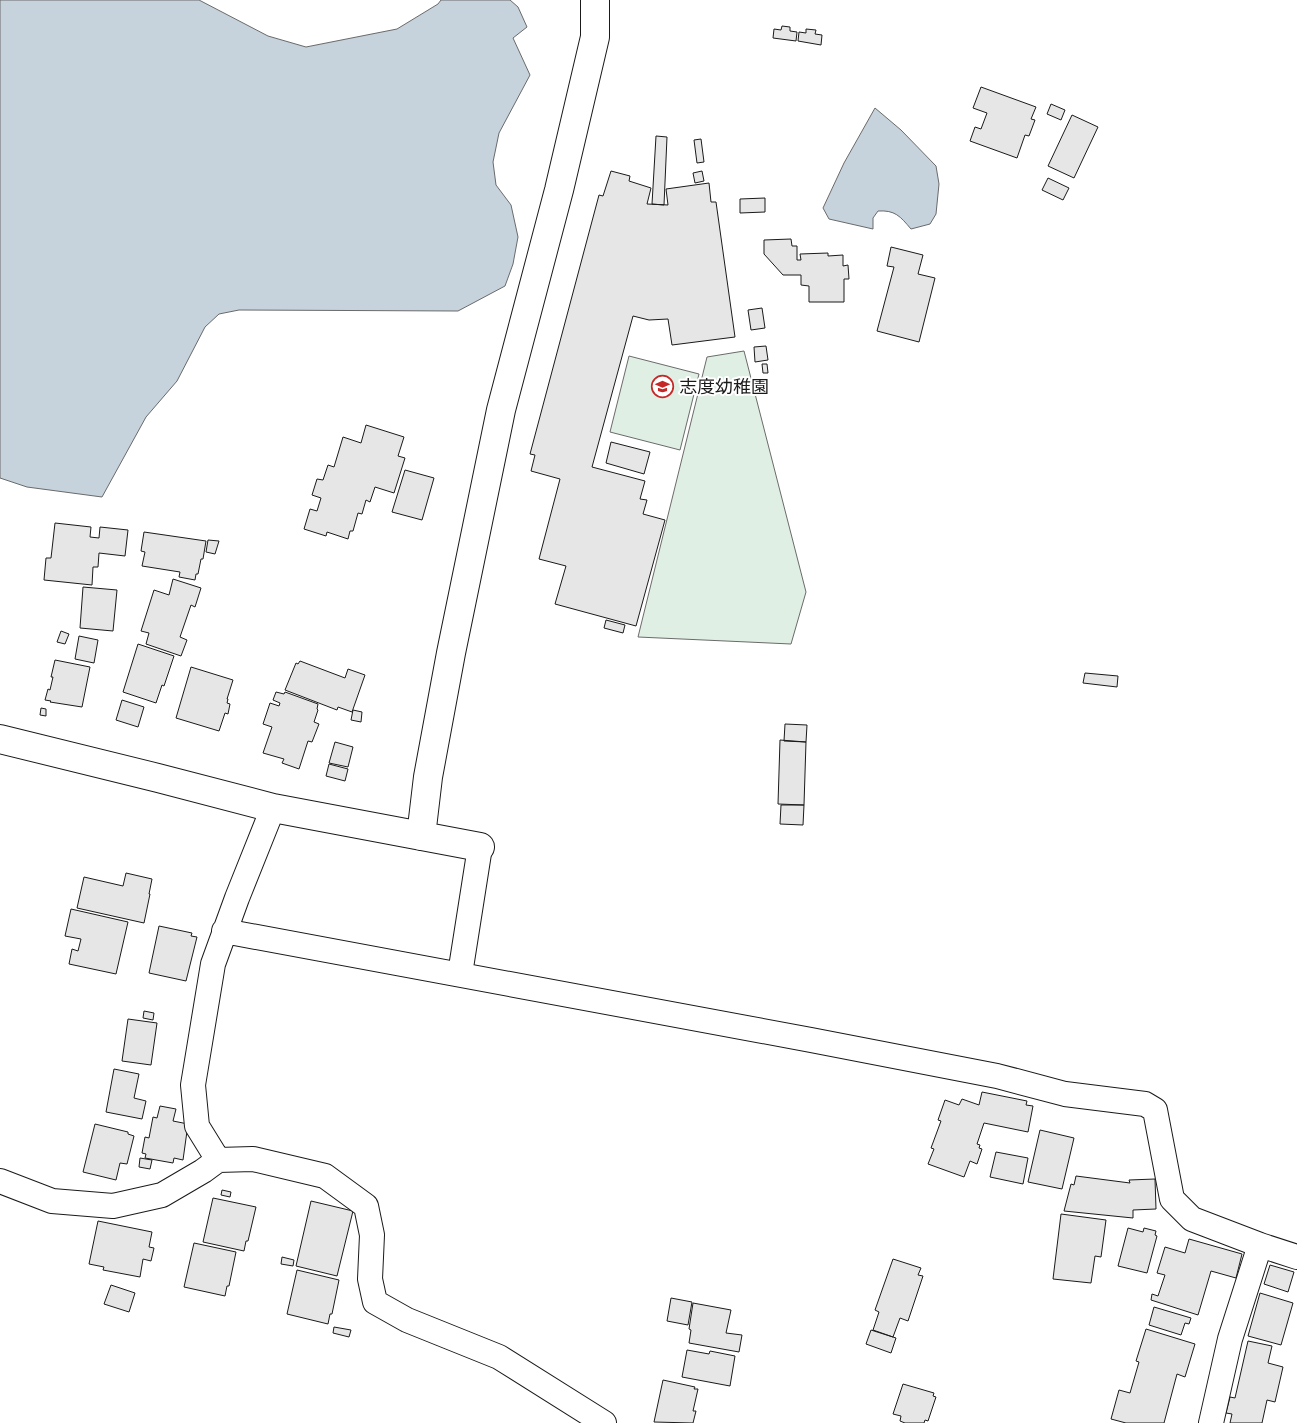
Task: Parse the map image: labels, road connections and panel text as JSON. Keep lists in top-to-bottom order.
{
  "places": {
    "school or university": ["志度幼稚園"]
  }
}
